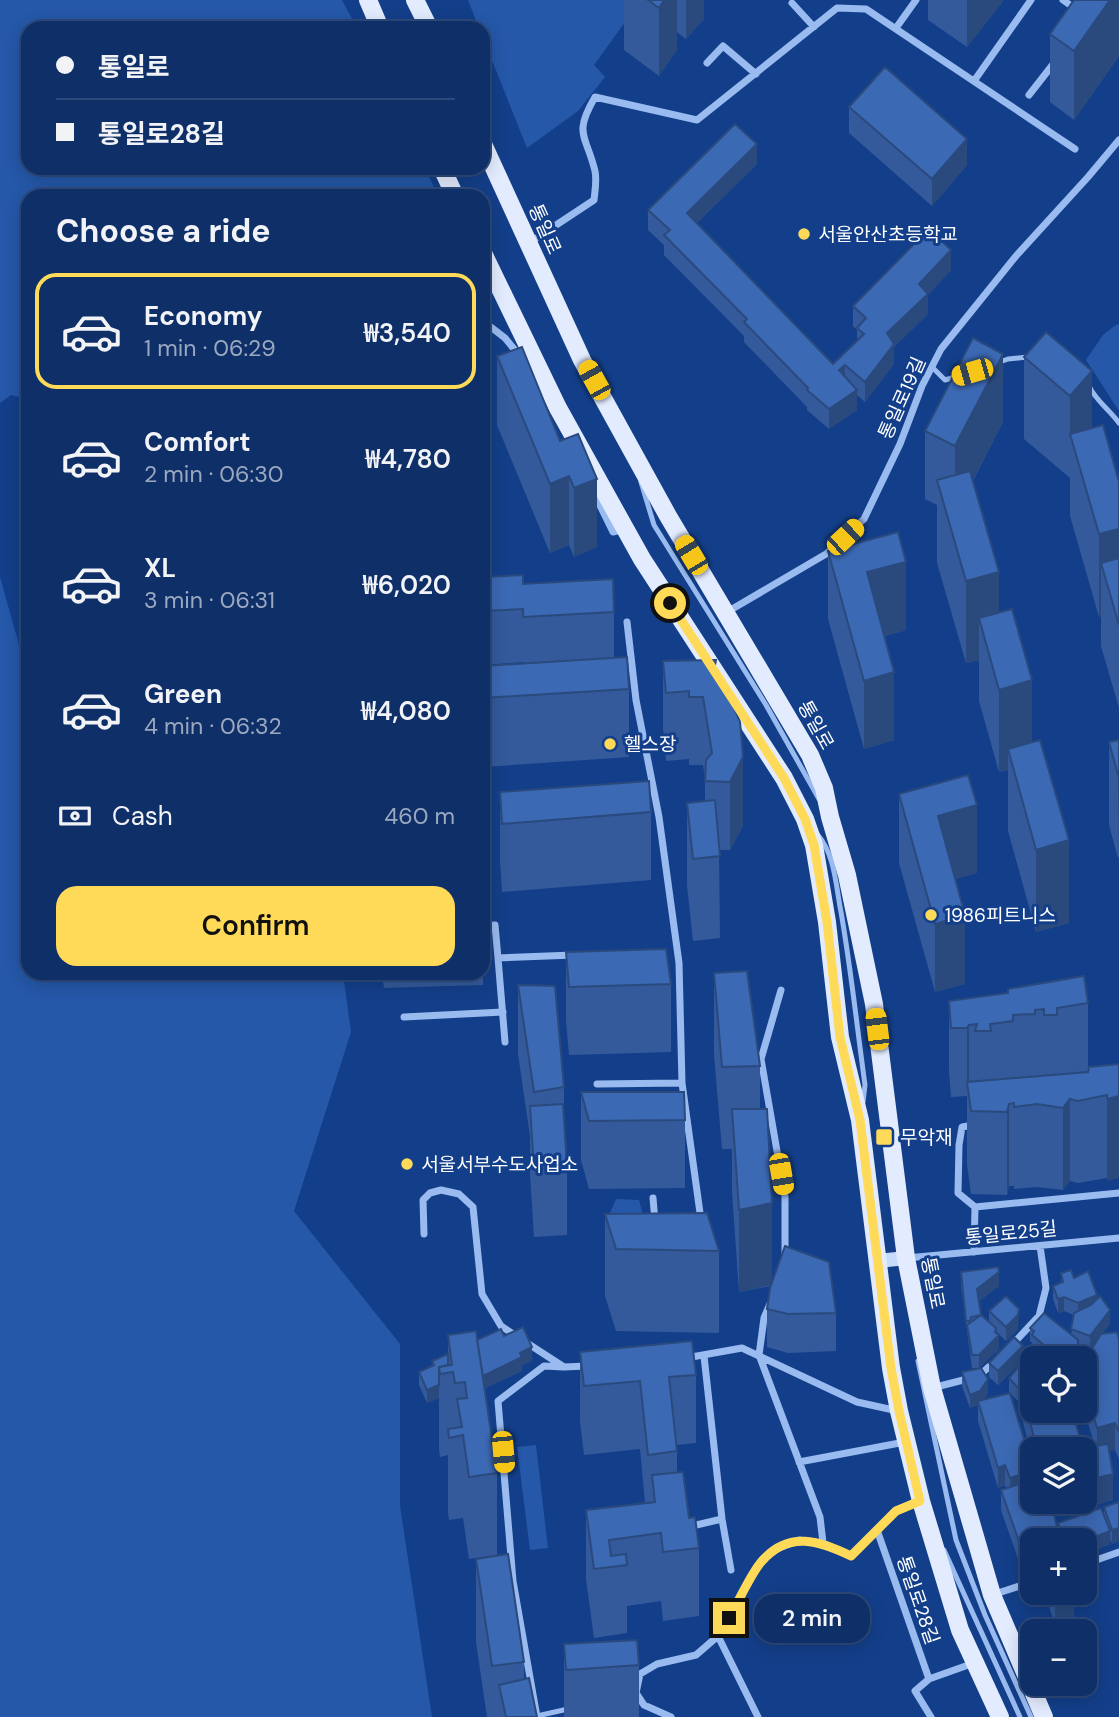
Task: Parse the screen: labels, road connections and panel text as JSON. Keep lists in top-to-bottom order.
{
  "streets": {
    "main road": ["통일로"],
    "street": ["통일로19길", "통일로25길", "통일로28길"]
  },
  "crossings": [
    ["통일로", "통일로19길"],
    ["통일로", "통일로25길"]
  ],
  "places": {
    "other": [
      "서울안산초등학교",
      "헬스장",
      "1986피트니스",
      "서울서부수도사업소"
    ],
    "transit": ["무악재"]
  },
  "page": {
    "banner": ["통일로", "통일로28길"],
    "heading": "Choose a ride",
    "list": [
      {
        "name": "Economy",
        "note": "1 min · 06:29",
        "value": "₩3,540"
      },
      {
        "name": "Comfort",
        "note": "2 min · 06:30",
        "value": "₩4,780"
      },
      {
        "name": "XL",
        "note": "3 min · 06:31",
        "value": "₩6,020"
      },
      {
        "name": "Green",
        "note": "4 min · 06:32",
        "value": "₩4,080"
      }
    ],
    "pay": ["Cash", "460 m"],
    "buttons": "Confirm",
    "map_buttons": ["+", "−"],
    "bubble": "2 min"
  }
}
